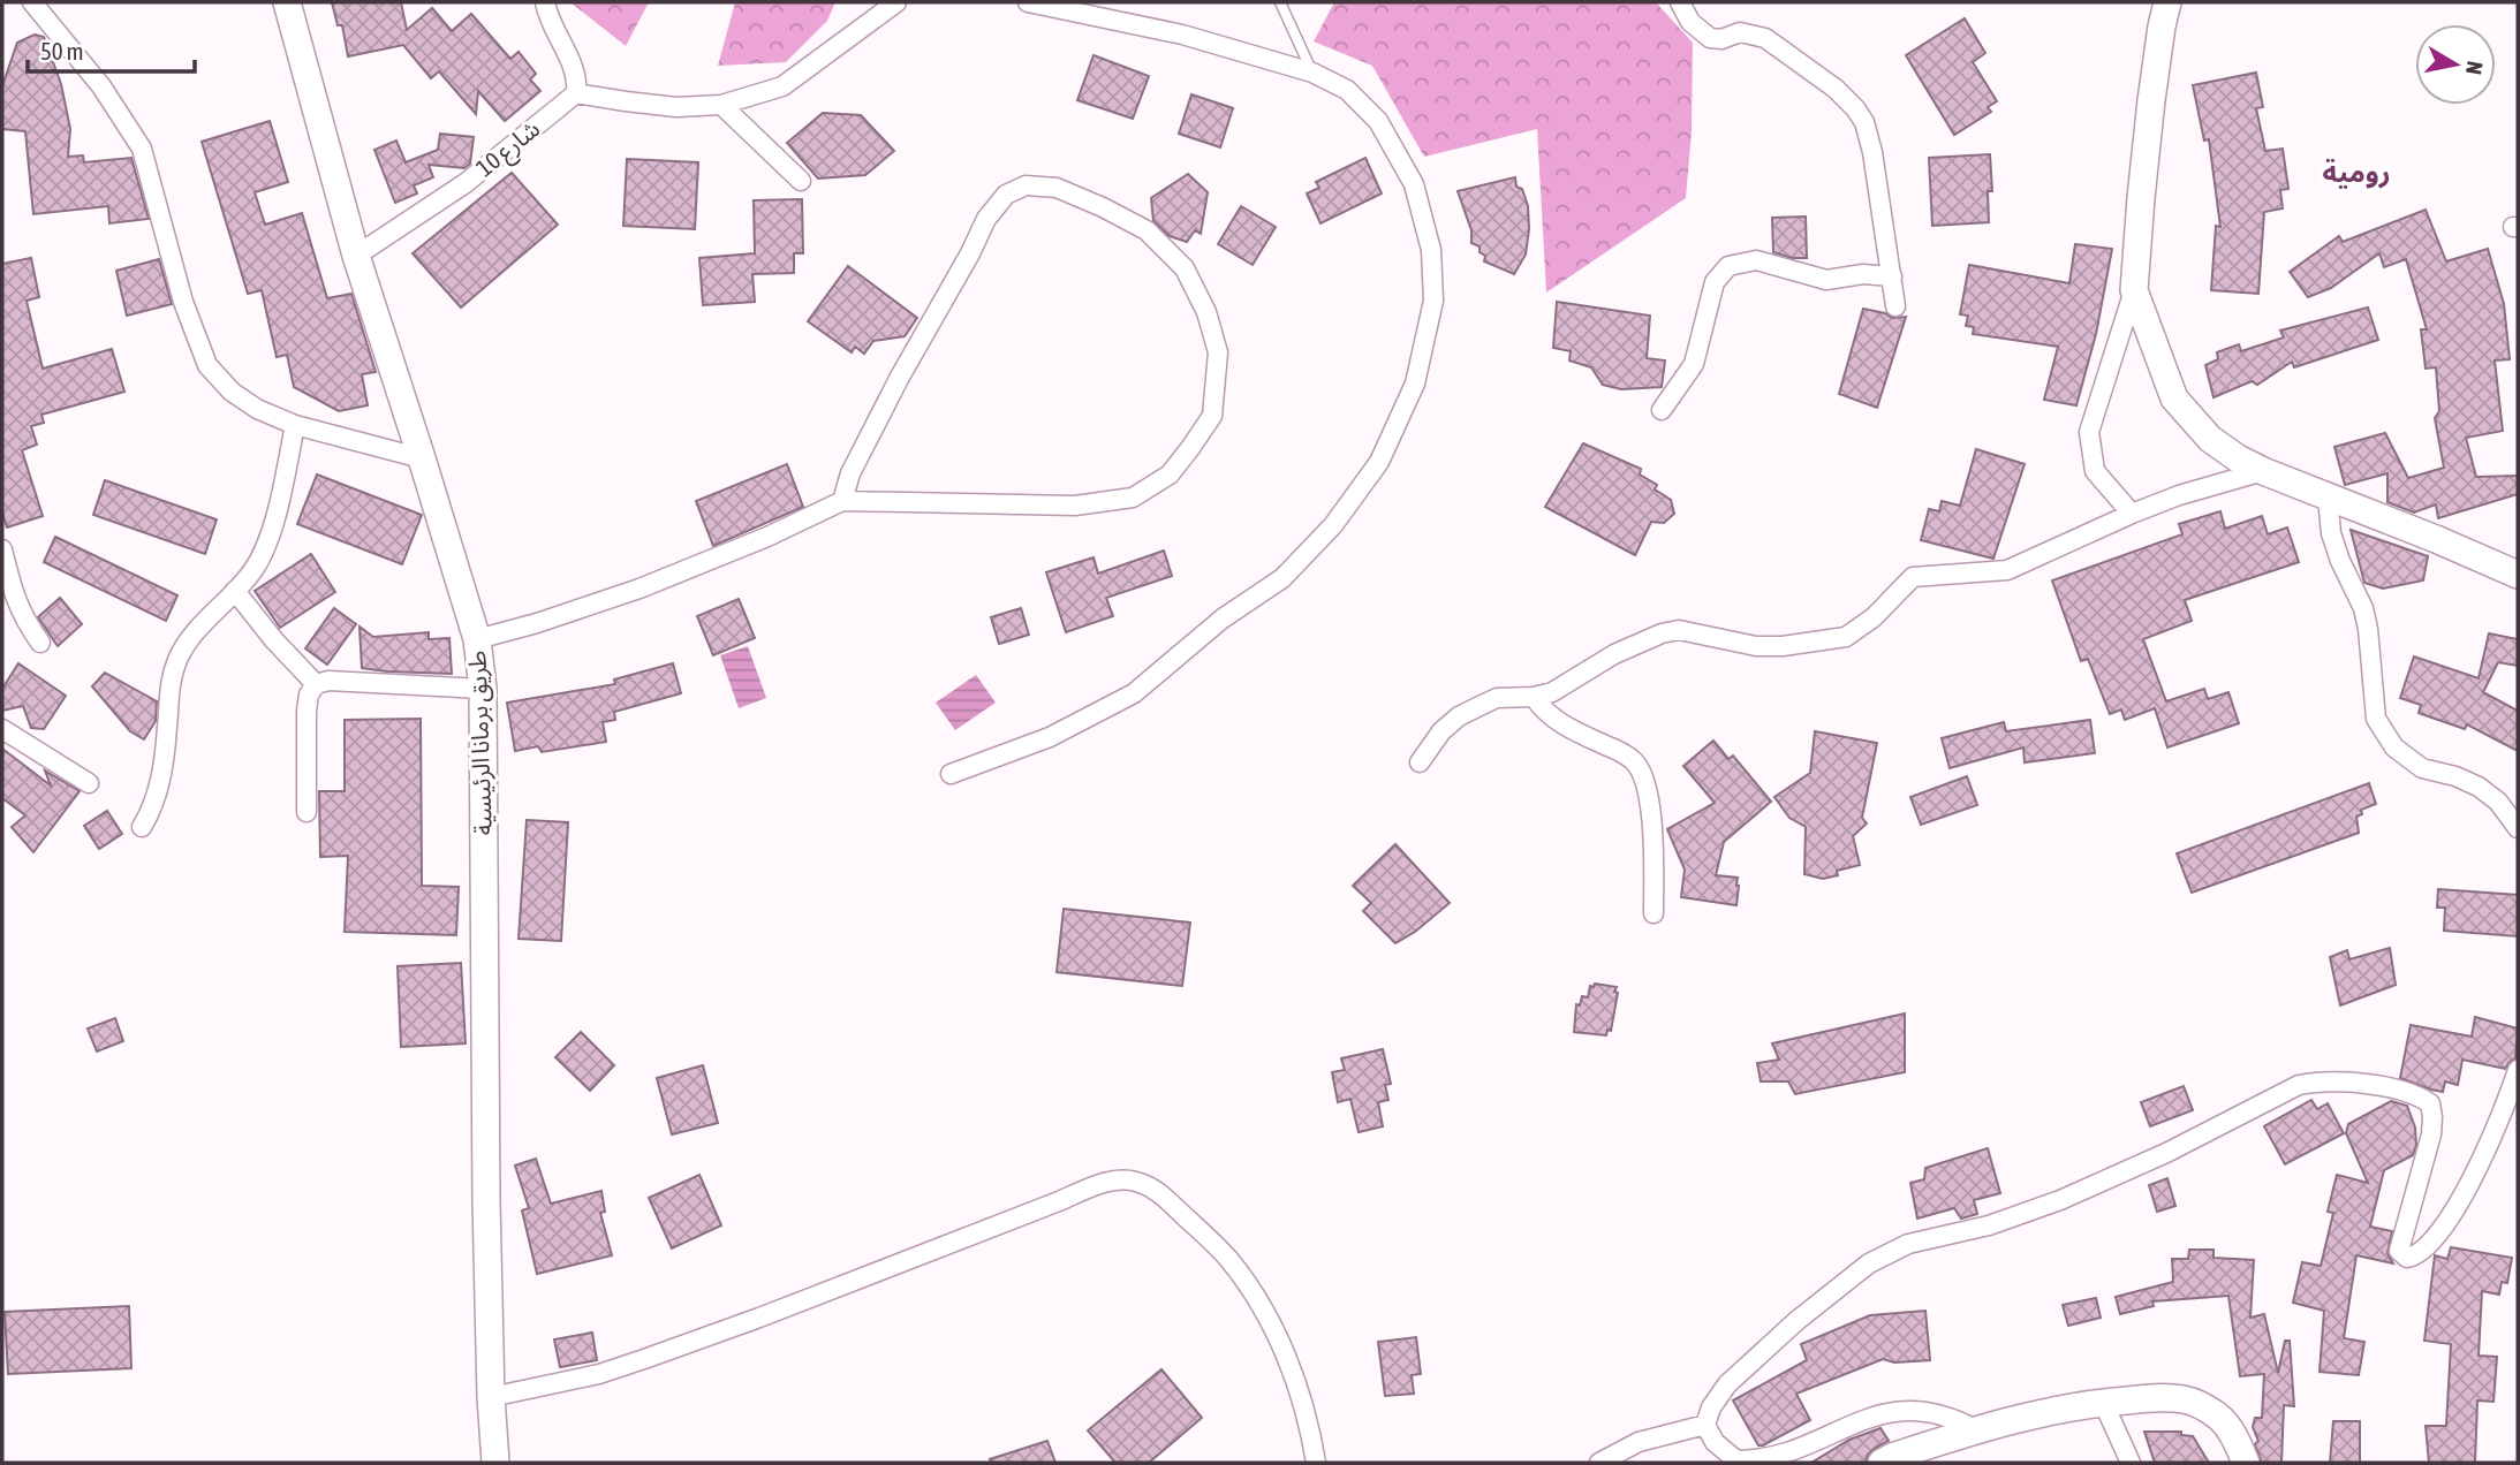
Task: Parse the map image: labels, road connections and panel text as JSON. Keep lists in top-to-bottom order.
{
  "streets": {
    "street": ["شارع 10", "طريق برمانا الرئيسية"]
  },
  "crossings": [
    ["شارع 10", "طريق برمانا الرئيسية"]
  ],
  "districts": ["رومية"],
  "scale_bar": "50 m",
  "north": "right"
}
